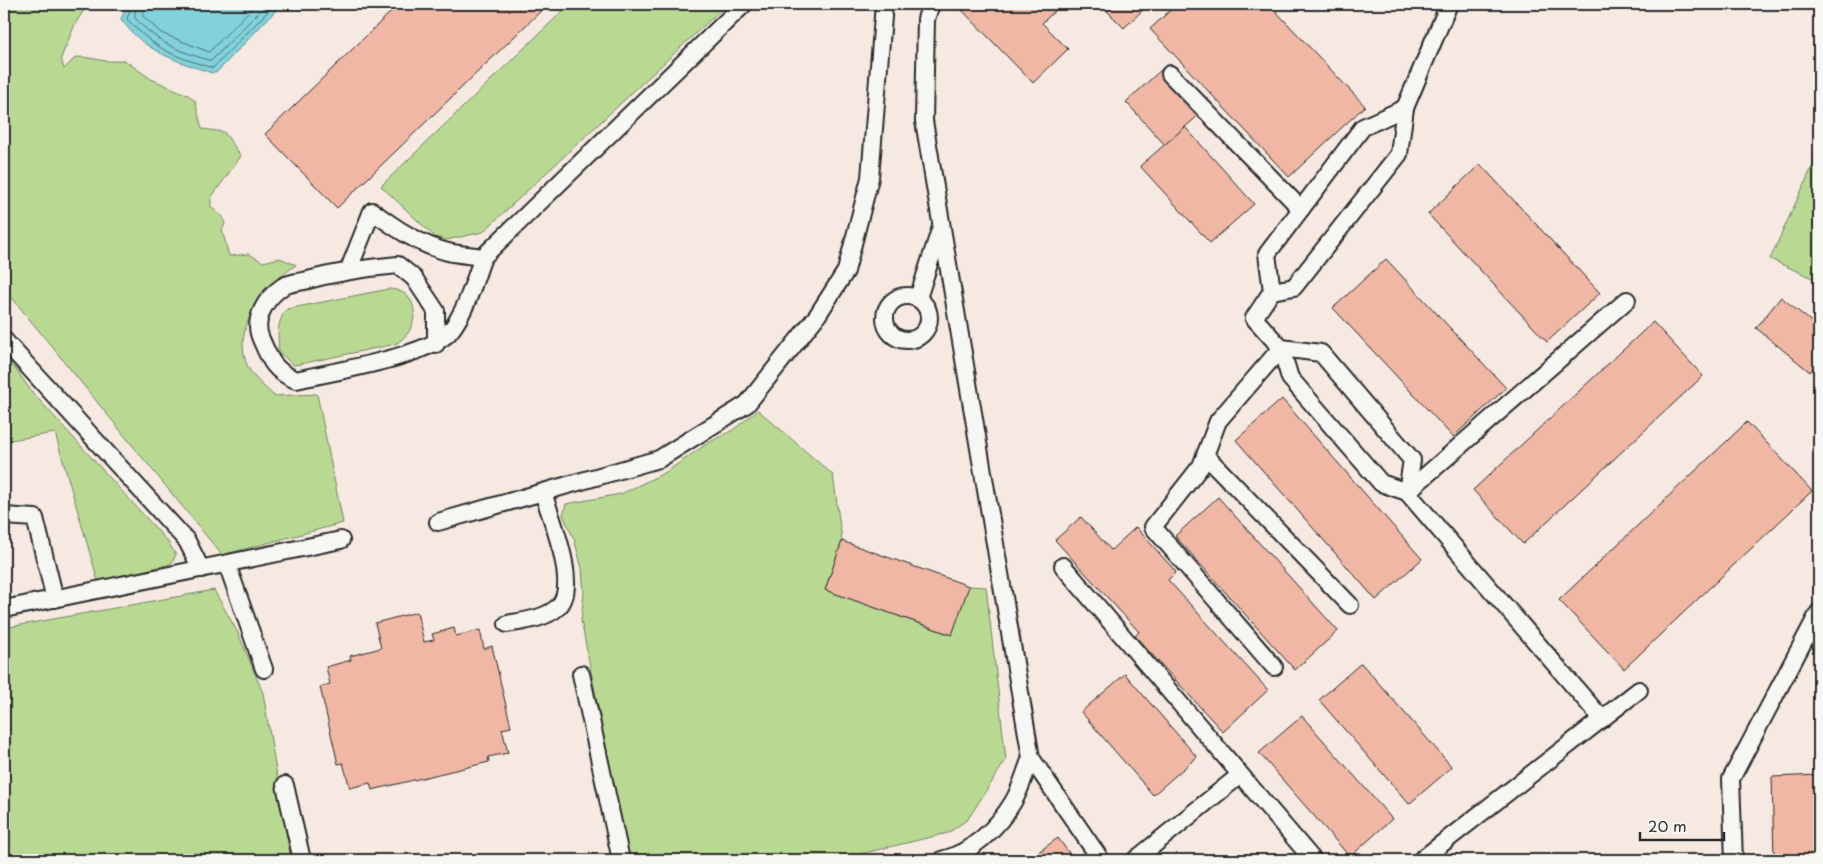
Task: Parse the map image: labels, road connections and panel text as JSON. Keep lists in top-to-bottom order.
{
  "scale_bar": "20 m"
}
